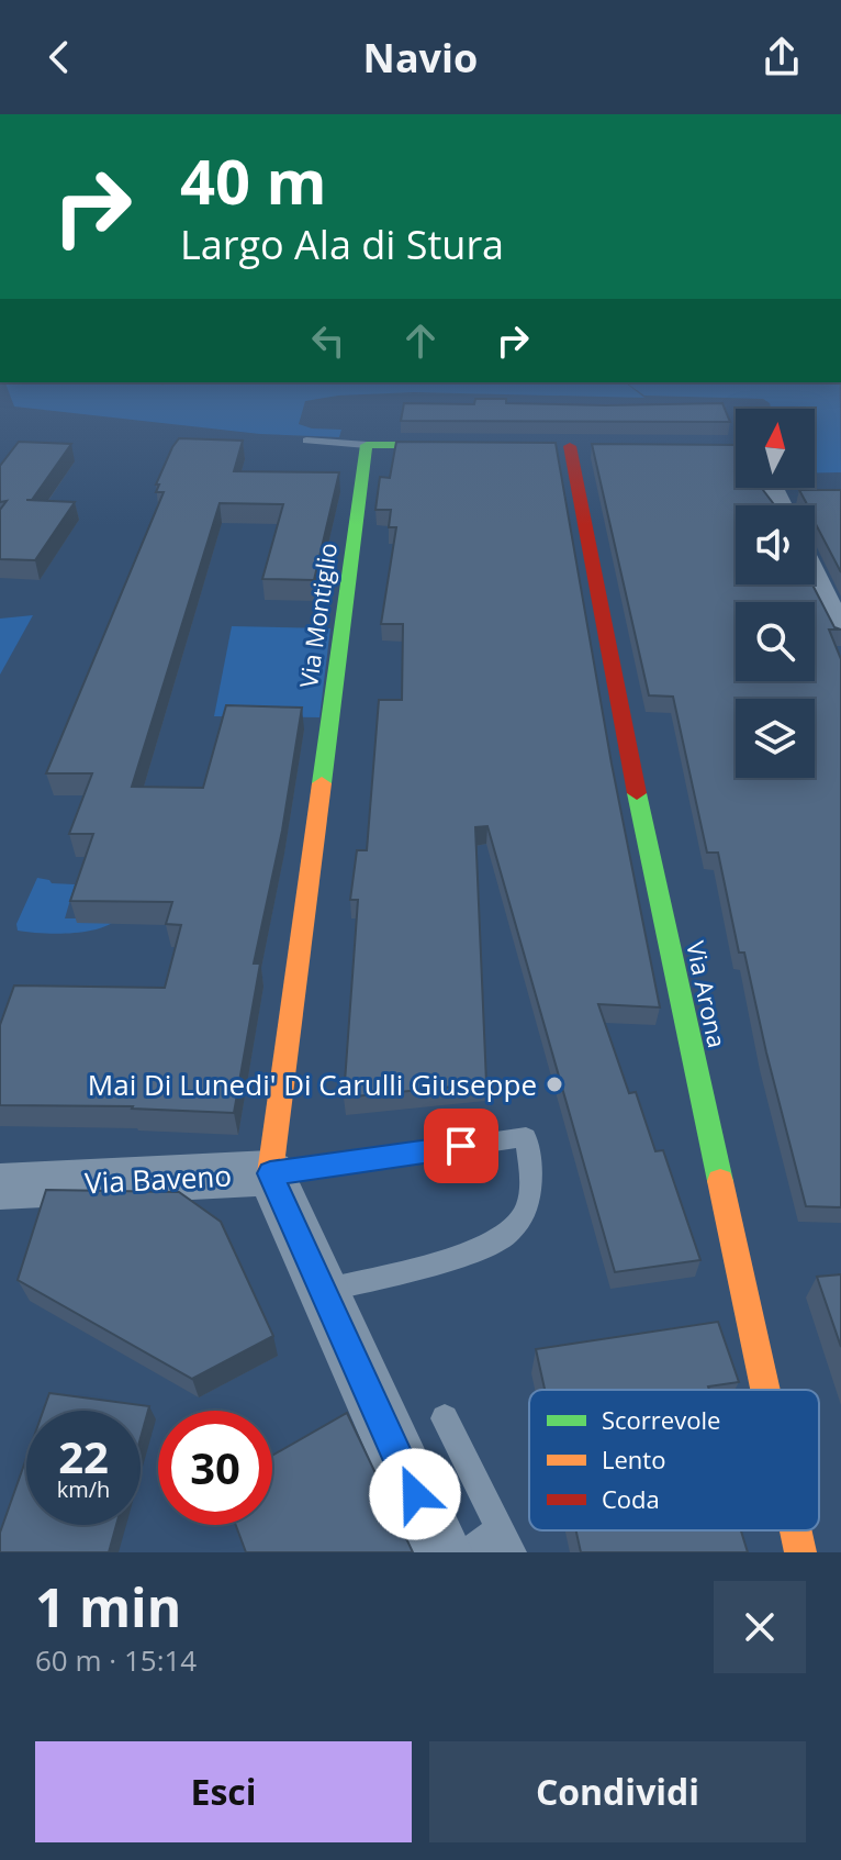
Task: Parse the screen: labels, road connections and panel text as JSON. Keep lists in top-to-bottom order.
{
  "streets": {
    "street": ["Via Montiglio", "Via Arona", "Via Baveno"]
  },
  "crossings": [
    ["Via Montiglio", "Via Baveno"]
  ],
  "places": ["Mai Di Lunedi' Di Carulli Giuseppe"],
  "legend": ["Scorrevole", "Lento", "Coda"],
  "north": "top",
  "page": {
    "header": "Navio",
    "turn": ["40 m", "Largo Ala di Stura"],
    "speed": "22 km/h",
    "limit": "30",
    "heading": ["1 min", "60 m · 15:14"],
    "buttons": ["Esci", "Condividi"]
  }
}
